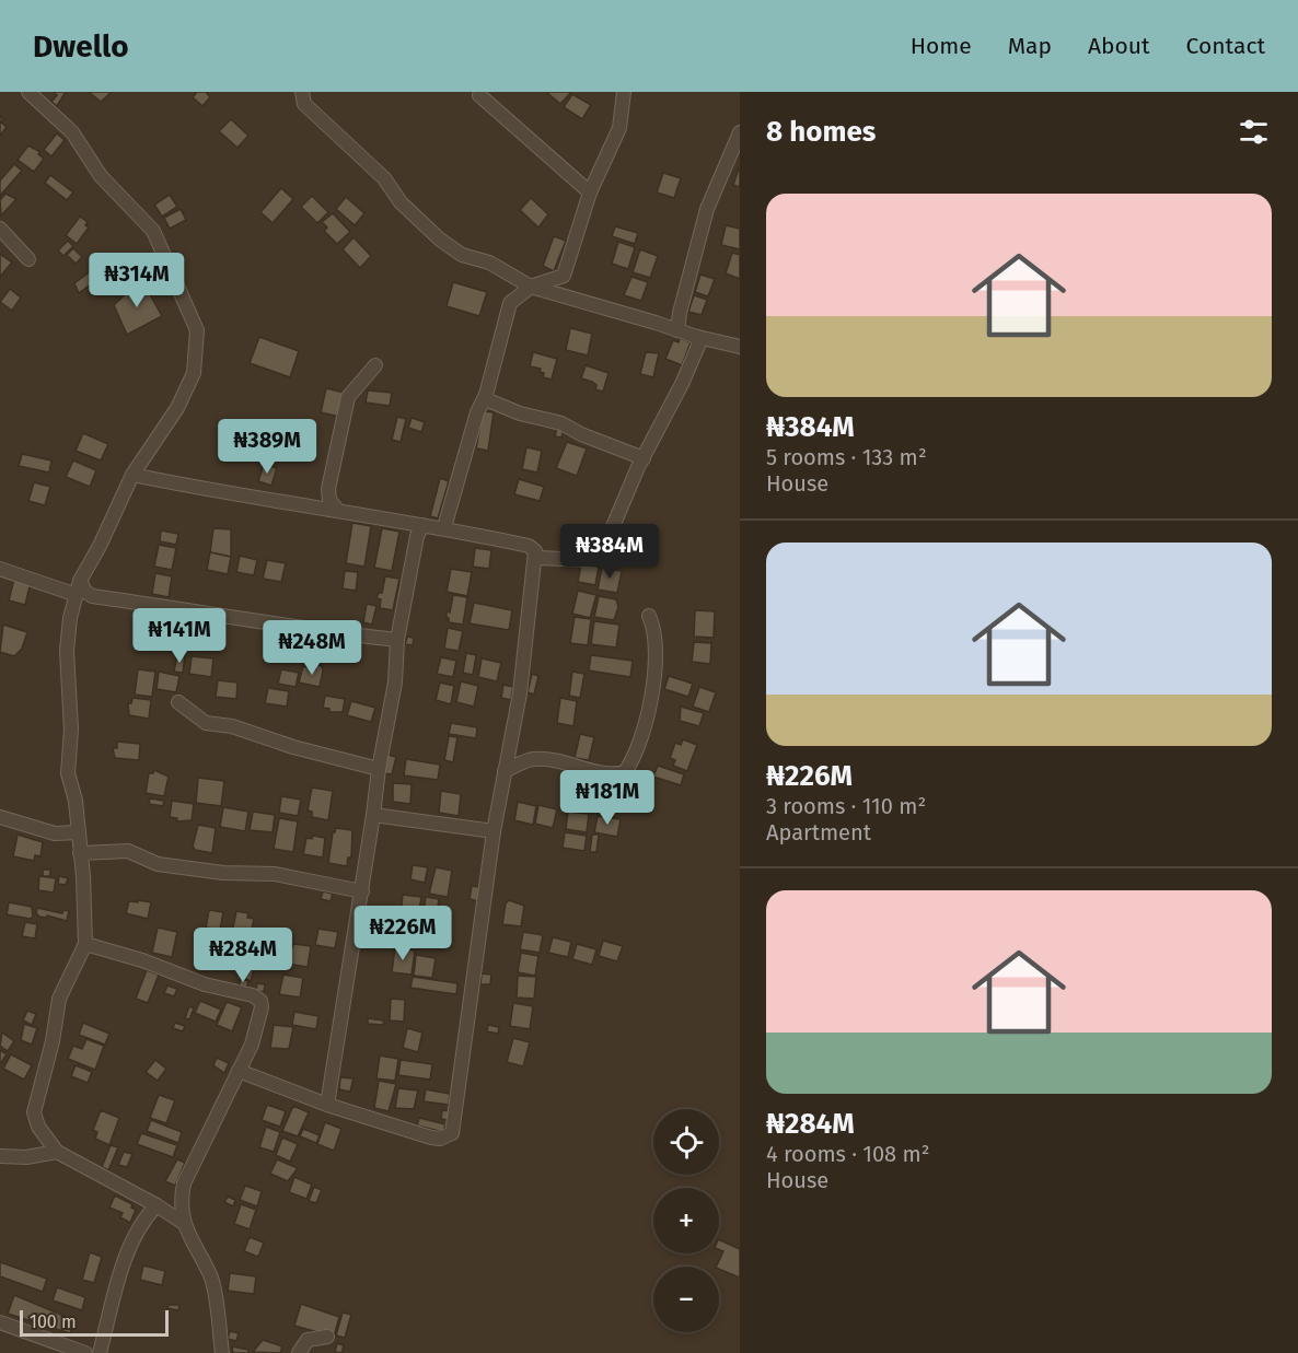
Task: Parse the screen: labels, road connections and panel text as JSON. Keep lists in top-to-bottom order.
{
  "scale_bar": "100 m",
  "page": {
    "header": "Dwello",
    "nav": [
      "Home",
      "Map",
      "About",
      "Contact"
    ],
    "heading": "8 homes",
    "list": [
      {
        "name": "₦384M",
        "note": "5 rooms · 133 m² · House"
      },
      {
        "name": "₦226M",
        "note": "3 rooms · 110 m² · Apartment"
      },
      {
        "name": "₦284M",
        "note": "4 rooms · 108 m² · House"
      }
    ],
    "price": [
      "₦314M",
      "₦389M",
      "₦384M",
      "₦141M",
      "₦248M",
      "₦181M",
      "₦226M",
      "₦284M"
    ],
    "map_buttons": ["+", "−"],
    "scale": "100 m"
  }
}
